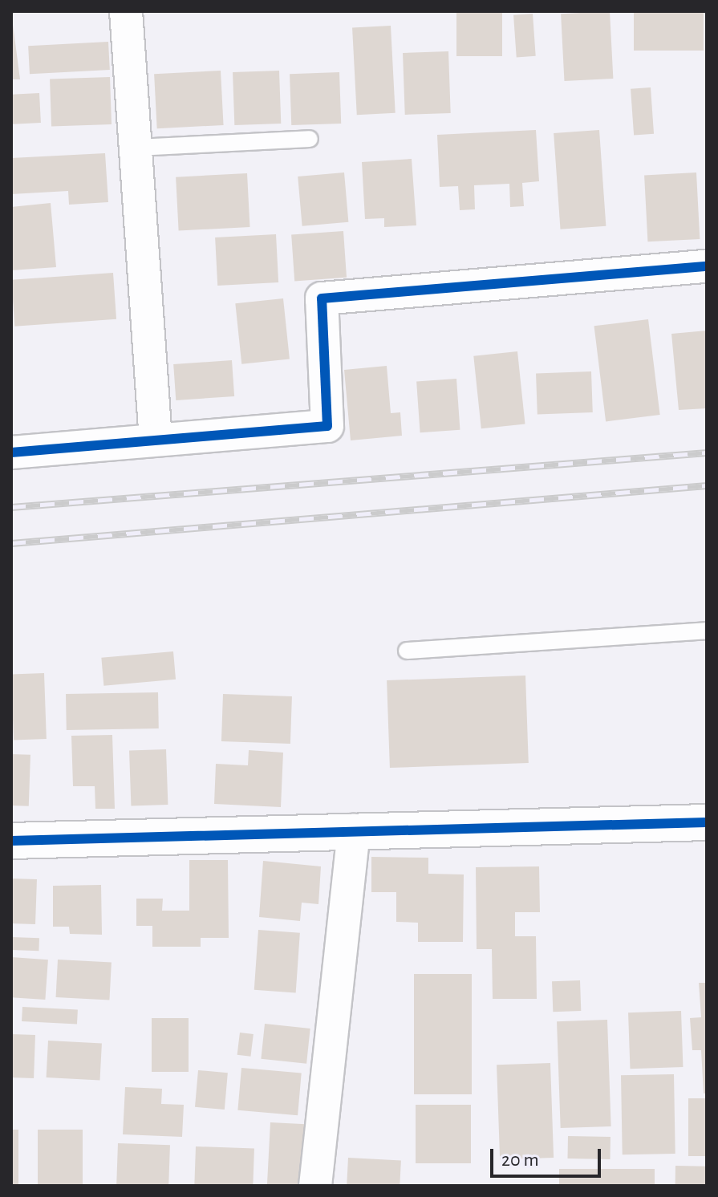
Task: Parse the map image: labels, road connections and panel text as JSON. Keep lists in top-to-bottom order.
{
  "scale_bar": "20 m"
}
